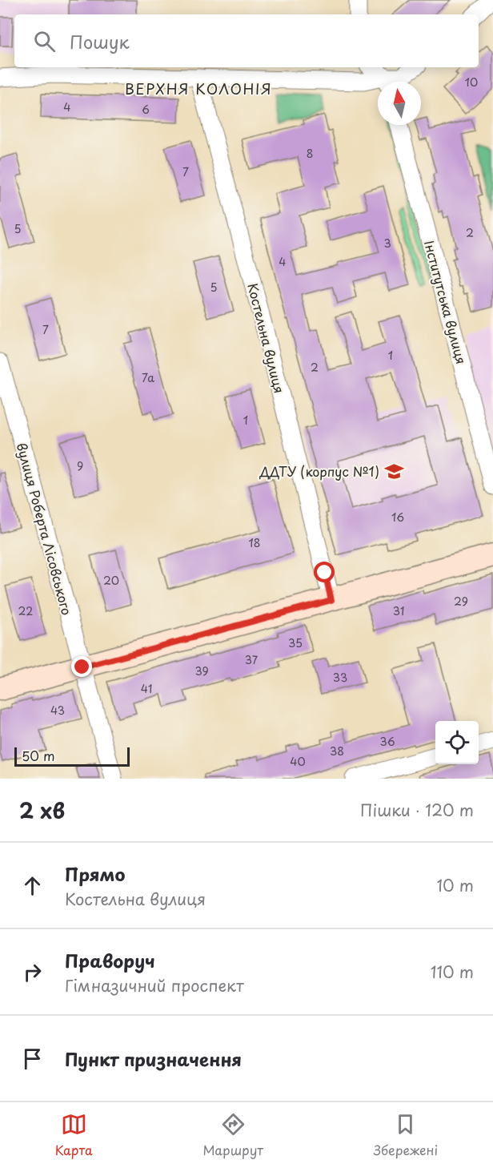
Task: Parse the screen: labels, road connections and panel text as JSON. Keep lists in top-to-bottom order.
{
  "streets": {
    "street": ["Інститутська вулиця", "Костельна вулиця", "вулиця Роберта Лісовського"]
  },
  "districts": ["ВЕРХНЯ КОЛОНІЯ"],
  "places": {
    "school or university": ["ДДТУ (корпус №1)"]
  },
  "house_numbers": [
    "10",
    "4",
    "6",
    "8",
    "7",
    "5",
    "2",
    "3",
    "4",
    "5",
    "7",
    "1",
    "2",
    "7а",
    "1",
    "9",
    "16",
    "18",
    "20",
    "29",
    "22",
    "31",
    "35",
    "37",
    "39",
    "33",
    "41",
    "43",
    "36",
    "38",
    "40"
  ],
  "scale_bar": "50 m",
  "north": "top",
  "page": {
    "search": "Пошук",
    "scale": "50 m",
    "heading": ["2 хв", "Пішки · 120 m"],
    "list": [
      ["Прямо", "Костельна вулиця", "10 m"],
      ["Праворуч", "Гімназичний проспект", "110 m"],
      "Пункт призначення"
    ],
    "nav": ["Карта", "Маршрут", "Збережені"]
  }
}
